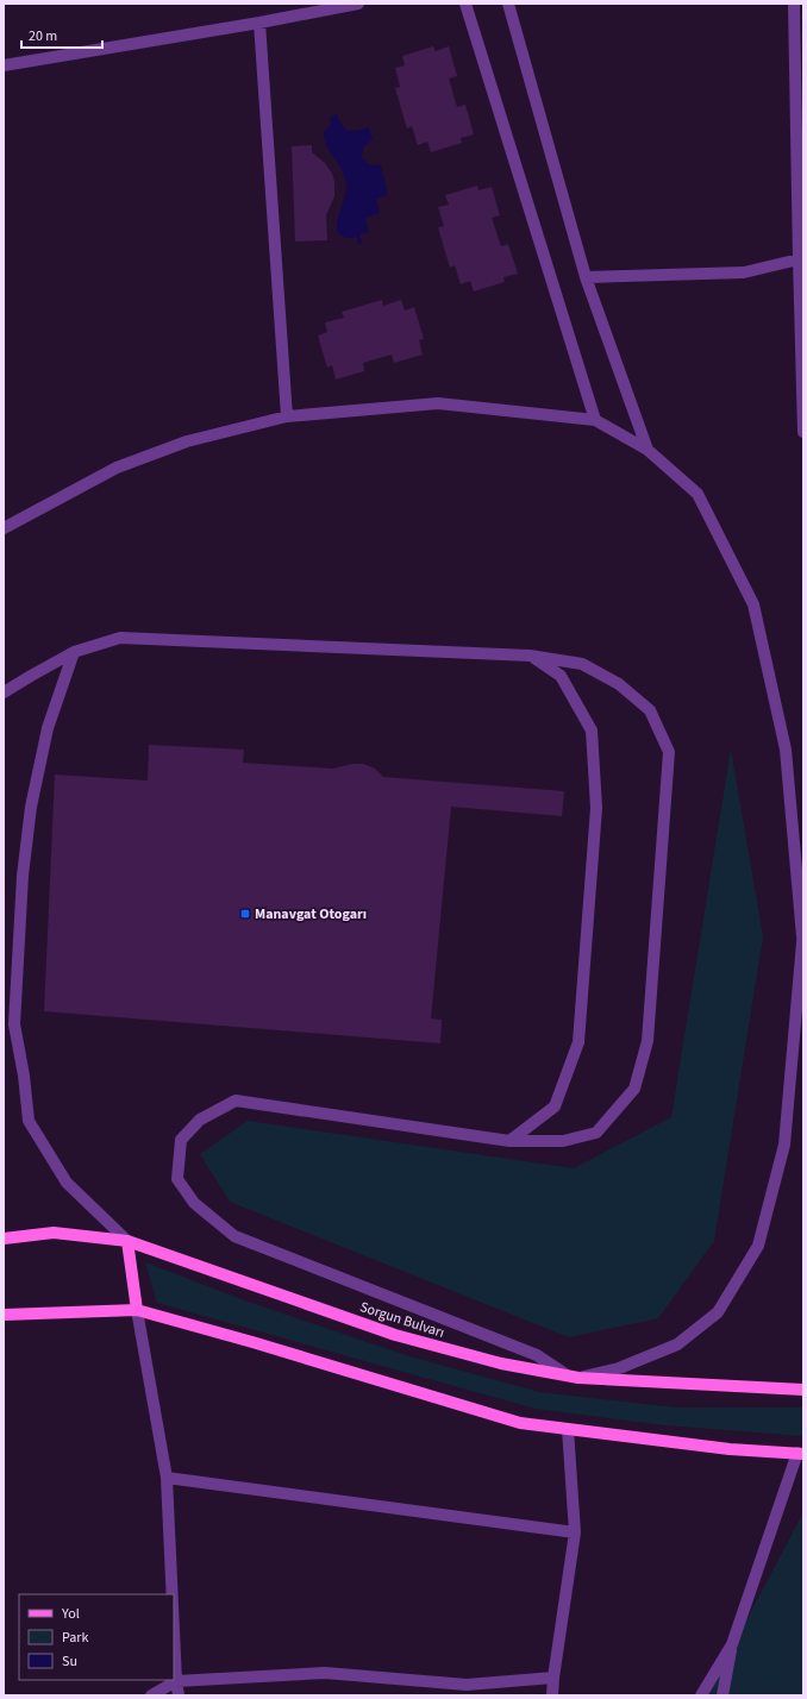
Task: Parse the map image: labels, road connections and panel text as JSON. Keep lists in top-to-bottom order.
{
  "streets": {
    "main road": ["Sorgun Bulvarı"]
  },
  "places": {
    "transit": ["Manavgat Otogarı"]
  },
  "legend": ["Yol", "Park", "Su"],
  "scale_bar": "20 m"
}
